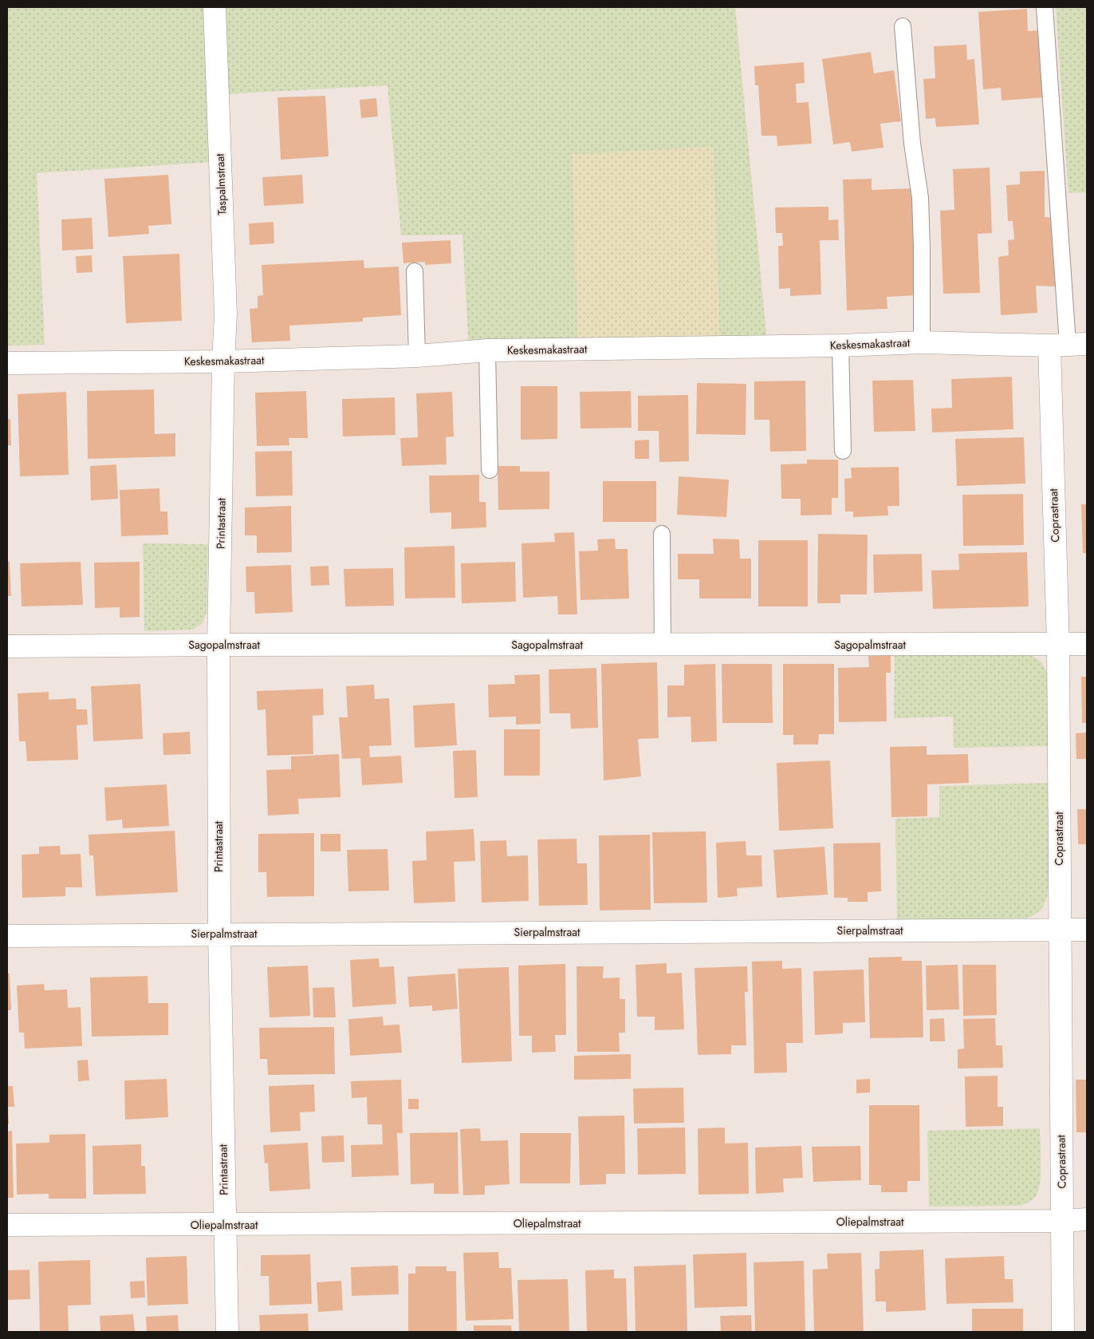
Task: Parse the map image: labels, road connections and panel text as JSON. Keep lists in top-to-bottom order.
{
  "streets": {
    "street": [
      "Taspalmstraat",
      "Keskesmakastraat",
      "Coprastraat",
      "Printastraat",
      "Sagopalmstraat",
      "Sierpalmstraat",
      "Oliepalmstraat"
    ]
  },
  "crossings": [
    ["Taspalmstraat", "Keskesmakastraat"],
    ["Taspalmstraat", "Printastraat"],
    ["Keskesmakastraat", "Coprastraat"],
    ["Keskesmakastraat", "Printastraat"],
    ["Coprastraat", "Sagopalmstraat"],
    ["Coprastraat", "Sierpalmstraat"],
    ["Coprastraat", "Oliepalmstraat"],
    ["Printastraat", "Sagopalmstraat"],
    ["Printastraat", "Sierpalmstraat"],
    ["Printastraat", "Oliepalmstraat"]
  ]
}
